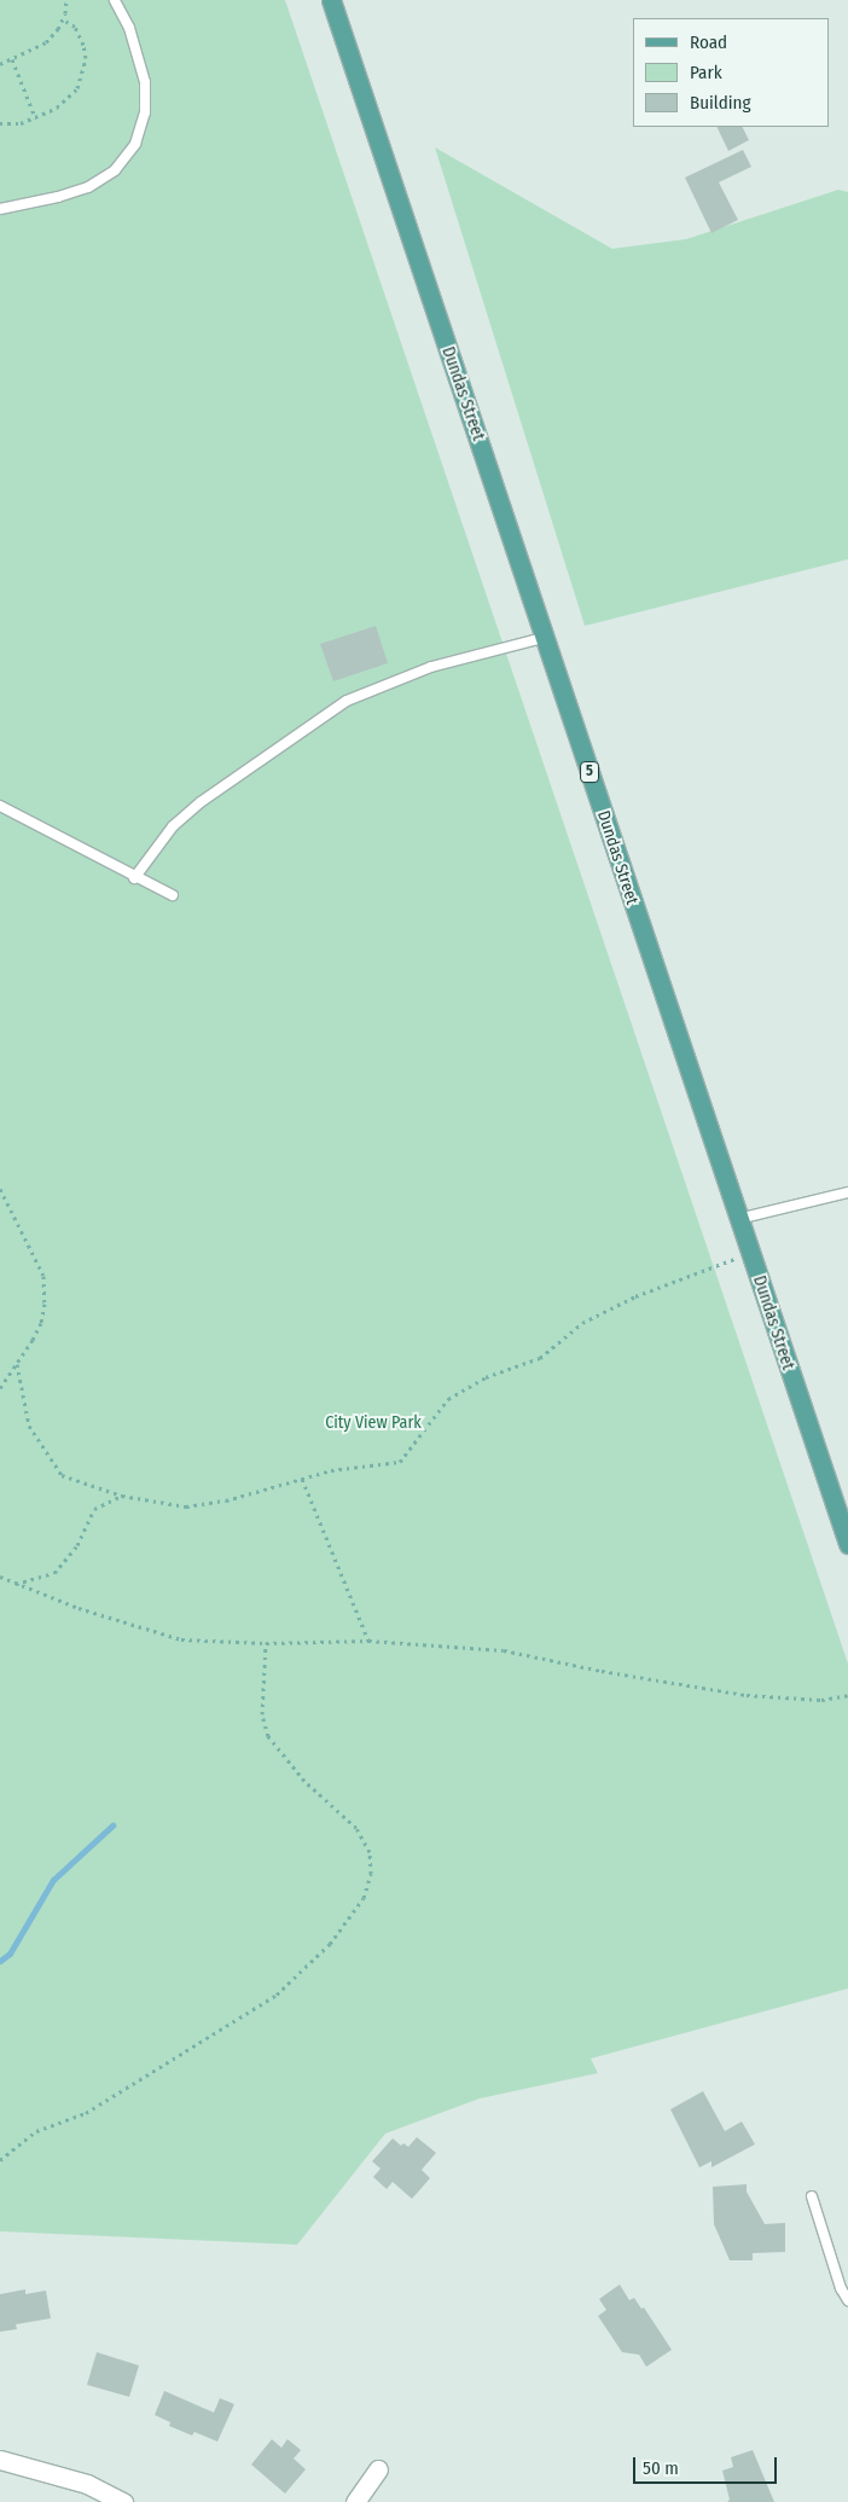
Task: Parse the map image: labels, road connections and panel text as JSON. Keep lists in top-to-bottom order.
{
  "streets": {
    "main road": ["Dundas Street", "5"]
  },
  "parks": ["City View Park"],
  "legend": ["Road", "Park", "Building"],
  "scale_bar": "50 m"
}
